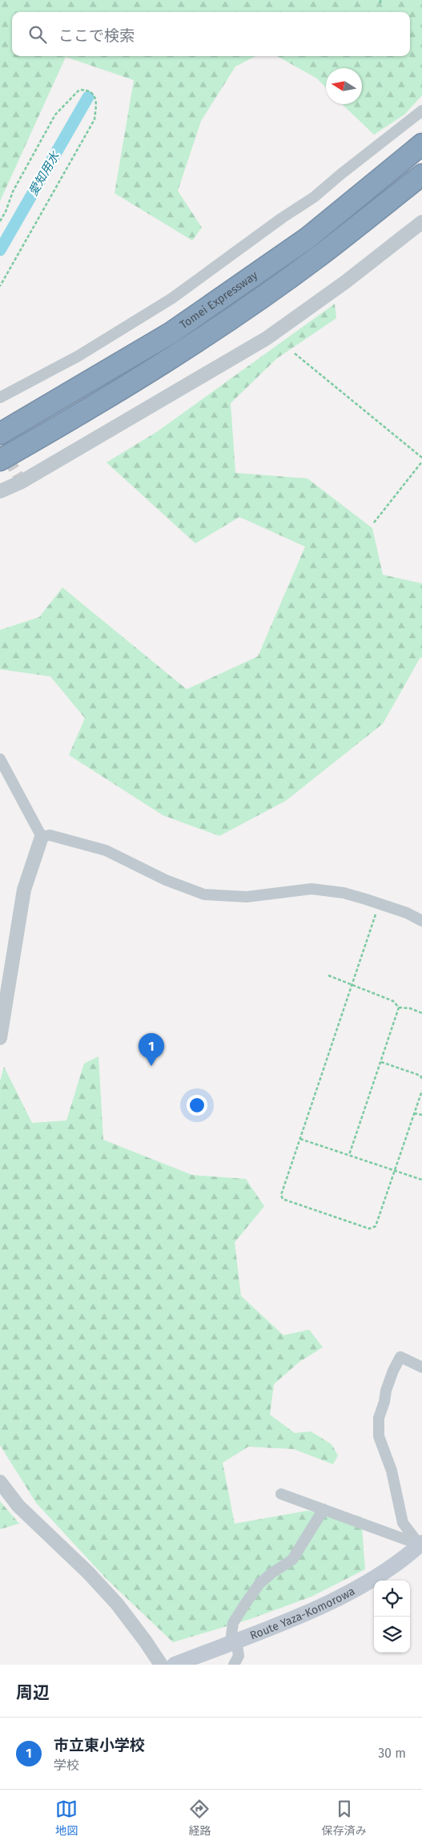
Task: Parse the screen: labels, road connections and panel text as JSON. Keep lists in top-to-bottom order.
{
  "streets": {
    "highway": ["Tomei Expressway"],
    "main road": ["Route Yaza-Komorowa"]
  },
  "water": ["愛知用水"],
  "north": "left",
  "page": {
    "search": "ここで検索",
    "pins": "1",
    "heading": "周辺",
    "list": [
      {
        "mark": "1",
        "name": "市立東小学校",
        "note": "学校",
        "value": "30 m"
      }
    ],
    "nav": ["地図", "経路", "保存済み"]
  }
}
